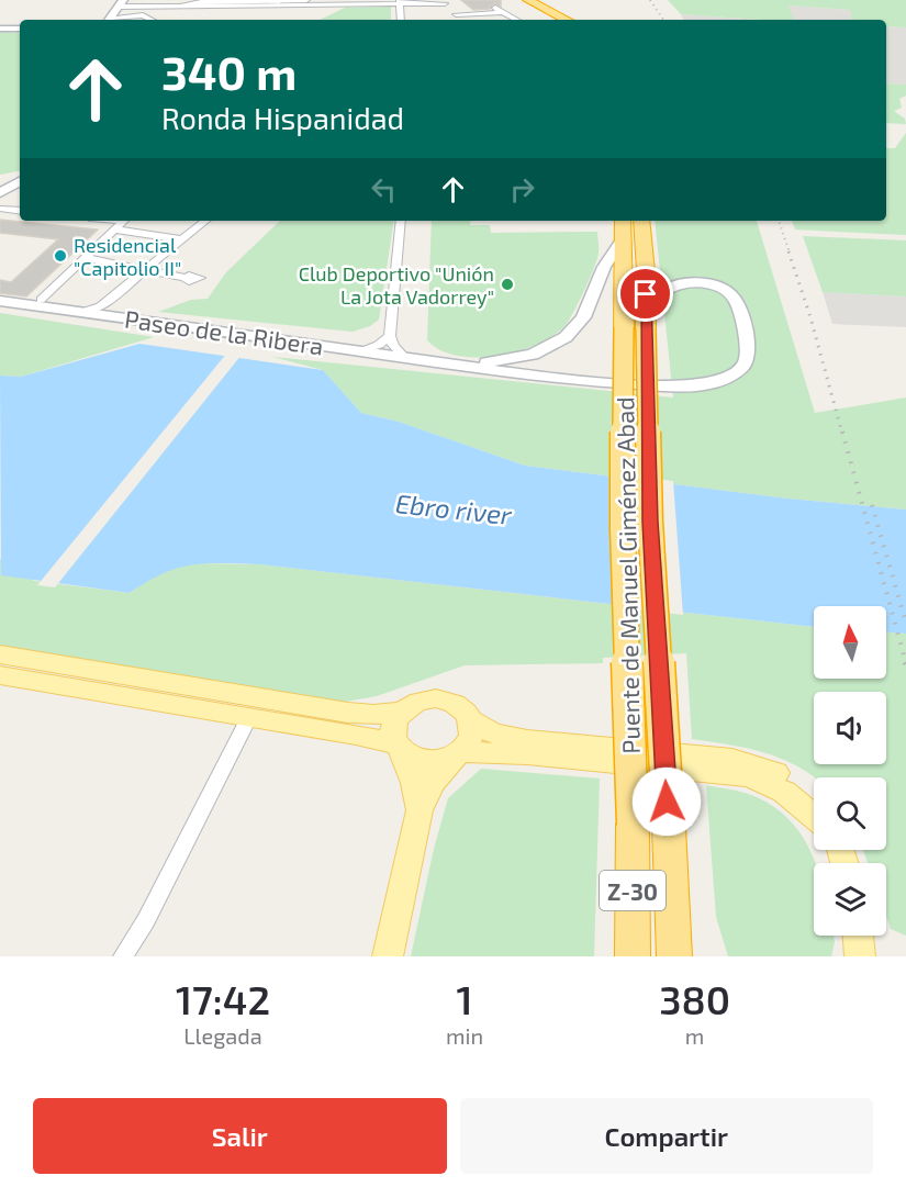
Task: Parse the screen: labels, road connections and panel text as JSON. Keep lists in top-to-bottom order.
{
  "streets": {
    "highway": ["Puente de Manuel Giménez Abad", "Z-30"],
    "main road": ["Paseo de la Ribera"]
  },
  "crossings": [
    ["Puente de Manuel Giménez Abad", "Z-30"]
  ],
  "water": ["Ebro river"],
  "places": ["Residencial \"Capitolio II\"", "Club Deportivo \"Unión La Jota Vadorrey\""],
  "north": "top",
  "page": {
    "turn": ["340 m", "Ronda Hispanidad"],
    "eta": [
      "17:42",
      "Llegada",
      "1",
      "min",
      "380",
      "m"
    ],
    "buttons": ["Salir", "Compartir"]
  }
}
